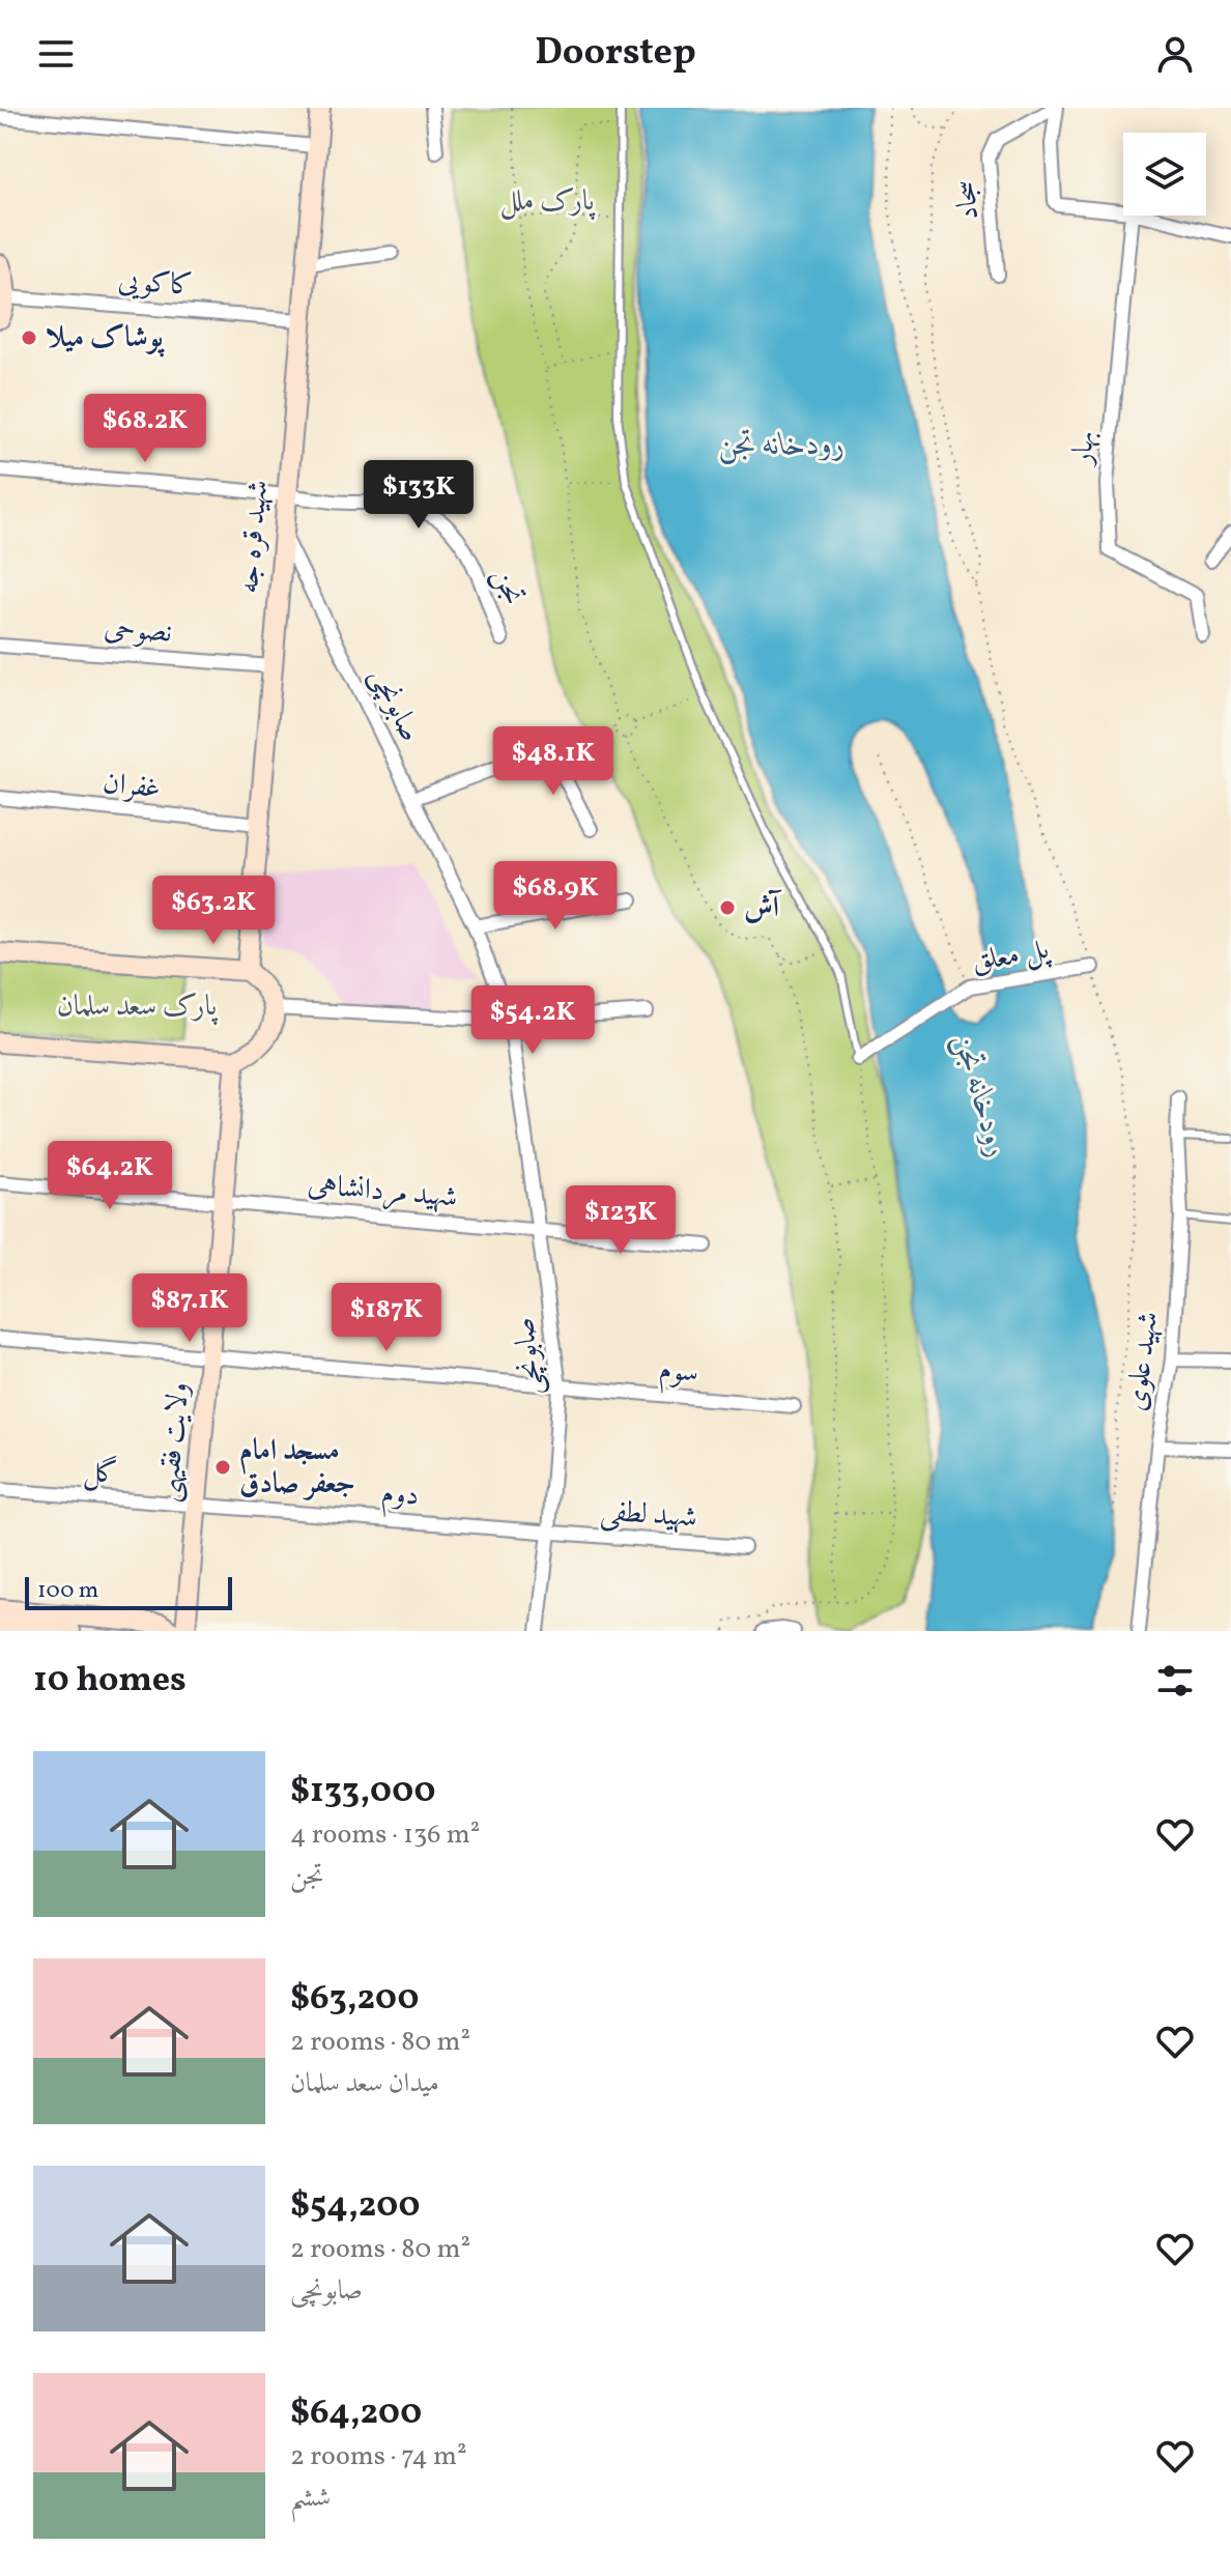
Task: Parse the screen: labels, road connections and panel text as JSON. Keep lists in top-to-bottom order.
{
  "streets": {
    "street": [
      "سجاد",
      "کاکویی",
      "بهار",
      "شهید قره جه",
      "تجن",
      "نصوحی",
      "صابونچی",
      "غفران",
      "پل معلق",
      "شهید مردانشاهی",
      "شهید علوی",
      "سوم",
      "ولایت فقیهی",
      "گل",
      "دوم",
      "شهید لطفی"
    ]
  },
  "crossings": [
    ["کاکویی", "شهید قره جه"],
    ["شهید قره جه", "تجن"],
    ["شهید قره جه", "نصوحی"],
    ["شهید قره جه", "صابونچی"],
    ["شهید قره جه", "غفران"],
    ["صابونچی", "شهید مردانشاهی"],
    ["صابونچی", "سوم"],
    ["صابونچی", "دوم"],
    ["صابونچی", "شهید لطفی"],
    ["شهید مردانشاهی", "ولایت فقیهی"],
    ["سوم", "ولایت فقیهی"],
    ["ولایت فقیهی", "گل"],
    ["ولایت فقیهی", "دوم"],
    ["گل", "دوم"],
    ["دوم", "شهید لطفی"]
  ],
  "water": ["رودخانه تجن"],
  "parks": ["پارک ملل", "پارک سعد سلمان"],
  "places": ["پوشاک میلا", "آش", "مسجد امام جعفر صادق"],
  "scale_bar": "100 m",
  "page": {
    "header": "Doorstep",
    "price": [
      "$68.2K",
      "$133K",
      "$48.1K",
      "$68.9K",
      "$63.2K",
      "$54.2K",
      "$64.2K",
      "$123K",
      "$87.1K",
      "$187K"
    ],
    "scale": "100 m",
    "heading": "10 homes",
    "list": [
      {
        "name": "$133,000",
        "note": "4 rooms · 136 m² · تجن"
      },
      {
        "name": "$63,200",
        "note": "2 rooms · 80 m² · میدان سعد سلمان"
      },
      {
        "name": "$54,200",
        "note": "2 rooms · 80 m² · صابونچی"
      },
      {
        "name": "$64,200",
        "note": "2 rooms · 74 m² · ششم"
      }
    ]
  }
}
